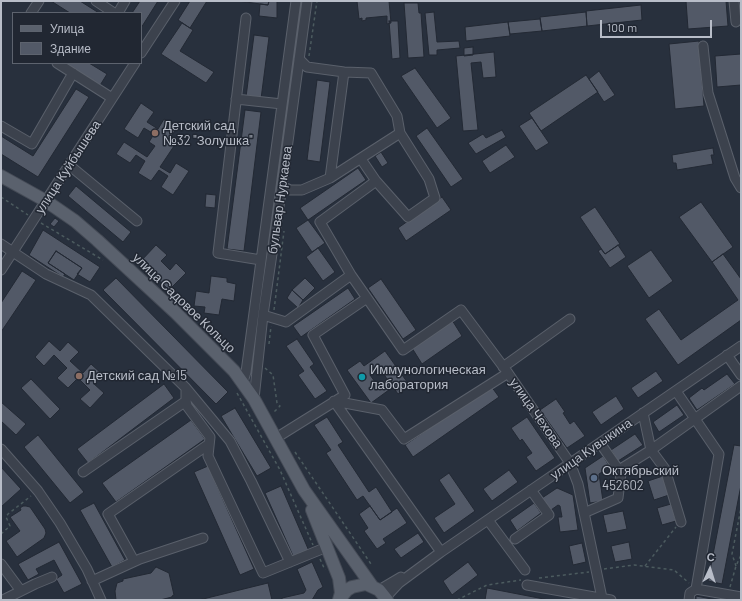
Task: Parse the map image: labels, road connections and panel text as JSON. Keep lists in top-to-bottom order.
{
  "streets": {
    "main road": ["улица Садовое Кольцо"],
    "street": [
      "улица Куйбышева",
      "бульвар Нуркаева",
      "улица Чехова",
      "улица Кувыкина"
    ]
  },
  "crossings": [
    ["улица Куйбышева", "улица Садовое Кольцо"],
    ["бульвар Нуркаева", "улица Садовое Кольцо"],
    ["улица Садовое Кольцо", "улица Кувыкина"],
    ["улица Чехова", "улица Кувыкина"]
  ],
  "places": [
    "Детский сад №32 \"Золушка\"",
    "Детский сад №15",
    "Иммунологическая лаборатория",
    "Октябрьский 452602"
  ],
  "legend": ["Улица", "Здание"],
  "scale_bar": "100 m",
  "north": "top"
}
